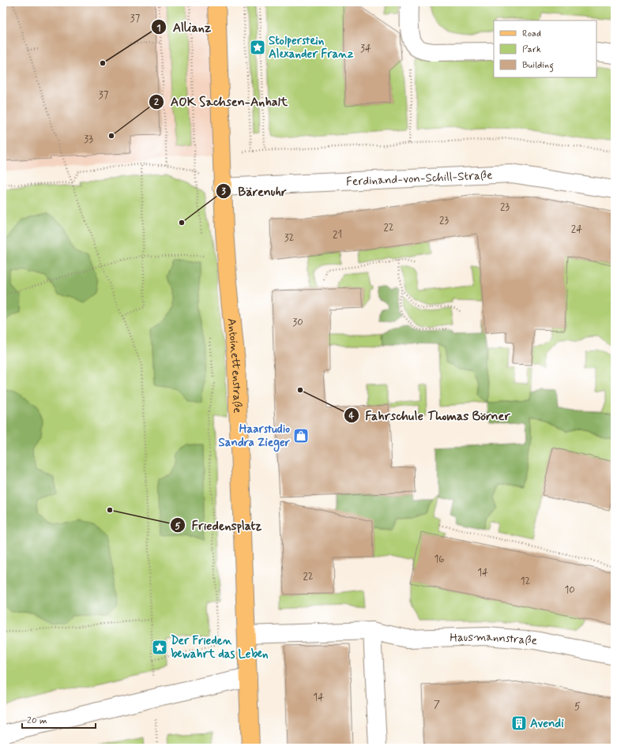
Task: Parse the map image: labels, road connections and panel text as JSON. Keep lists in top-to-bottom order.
{
  "streets": {
    "main road": ["Antoinettenstraße"],
    "street": ["Ferdinand-von-Schill-Straße", "Hausmannstraße"]
  },
  "crossings": [
    ["Ferdinand-von-Schill-Straße", "Antoinettenstraße"],
    ["Antoinettenstraße", "Hausmannstraße"]
  ],
  "places": {
    "place": ["Stolperstein Alexander Franz", "Der Frieden bewahrt das Leben"],
    "other": [
      "Allianz",
      "AOK Sachsen-Anhalt",
      "Bärenuhr",
      "Fahrschule Thomas Börner",
      "Friedensplatz"
    ],
    "shop": ["Haarstudio Sandra Zieger"],
    "building": ["Avendi"]
  },
  "house_numbers": [
    "37",
    "34",
    "37",
    "33",
    "23",
    "23",
    "22",
    "24",
    "21",
    "32",
    "30",
    "16",
    "14",
    "22",
    "12",
    "10",
    "14",
    "7",
    "5"
  ],
  "legend": ["Road", "Park", "Building"],
  "scale_bar": "20 m"
}
